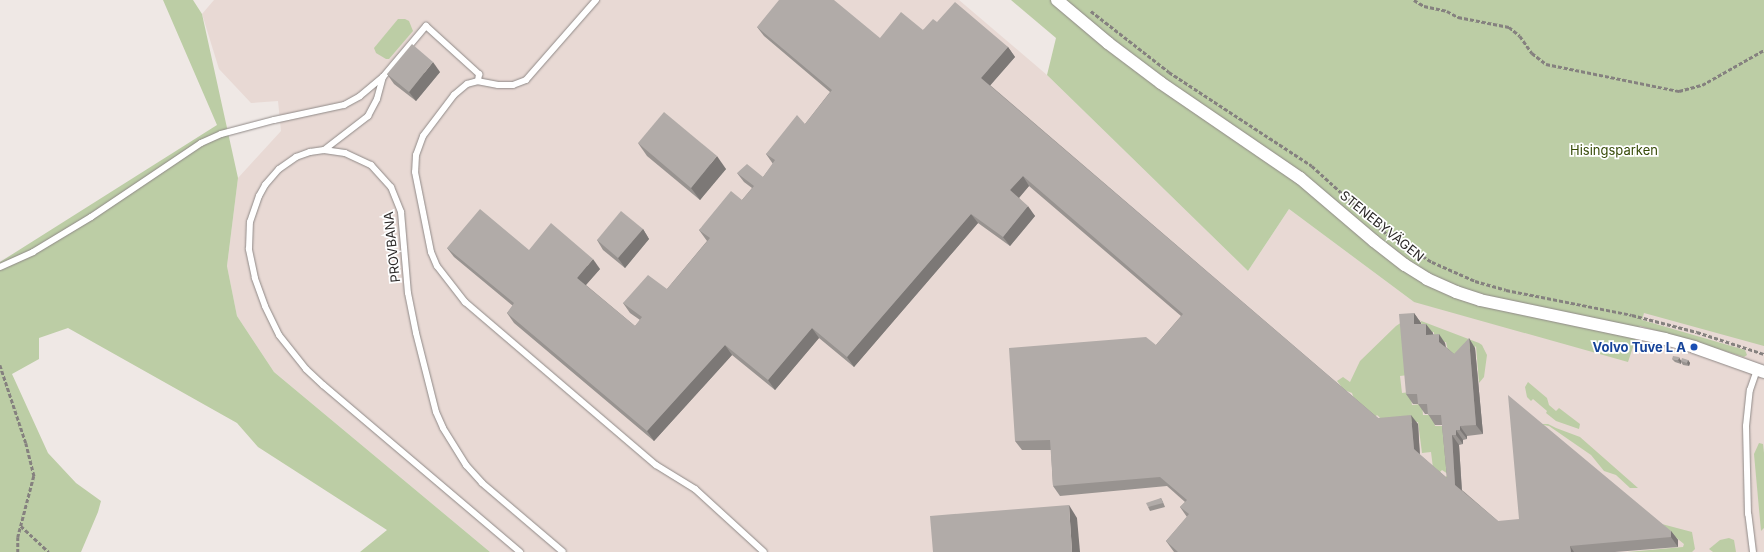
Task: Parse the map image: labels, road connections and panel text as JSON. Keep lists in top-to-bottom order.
{
  "streets": {
    "street": ["STENEBYVÄGEN"],
    "lane": ["PROVBANA"]
  },
  "parks": ["Hisingsparken"],
  "places": ["Volvo Tuve L A"]
}
